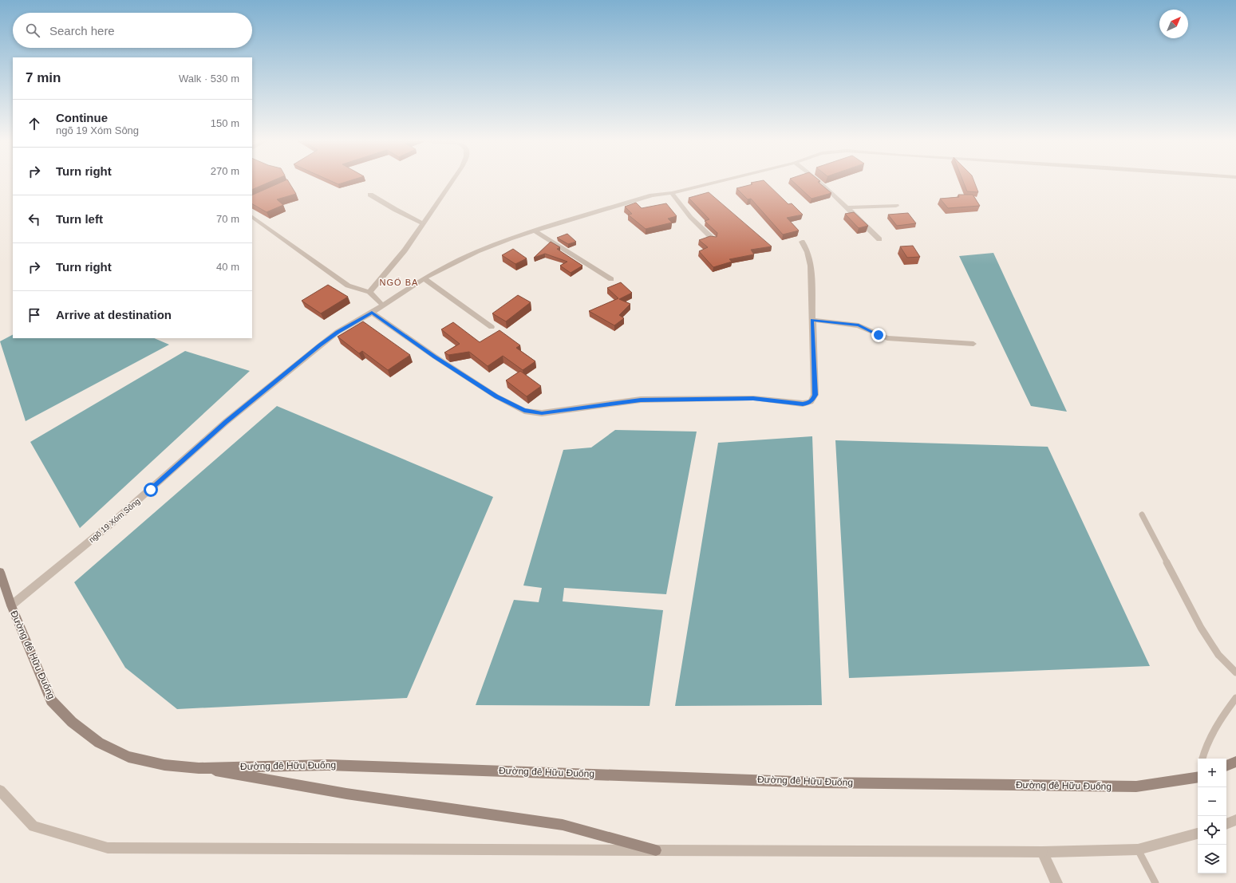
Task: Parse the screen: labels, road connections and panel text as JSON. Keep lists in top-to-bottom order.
{
  "streets": {
    "main road": ["Đường đê Hữu Đuống"],
    "street": ["ngõ 19 Xóm Sông"]
  },
  "crossings": [
    ["ngõ 19 Xóm Sông", "Đường đê Hữu Đuống"]
  ],
  "districts": ["NGỔ BA"],
  "north": "top right",
  "page": {
    "search": "Search here",
    "heading": ["7 min", "Walk · 530 m"],
    "list": [
      ["Continue", "ngõ 19 Xóm Sông", "150 m"],
      ["Turn right", "270 m"],
      ["Turn left", "70 m"],
      ["Turn right", "40 m"],
      "Arrive at destination"
    ],
    "map_buttons": ["+", "−"]
  }
}
